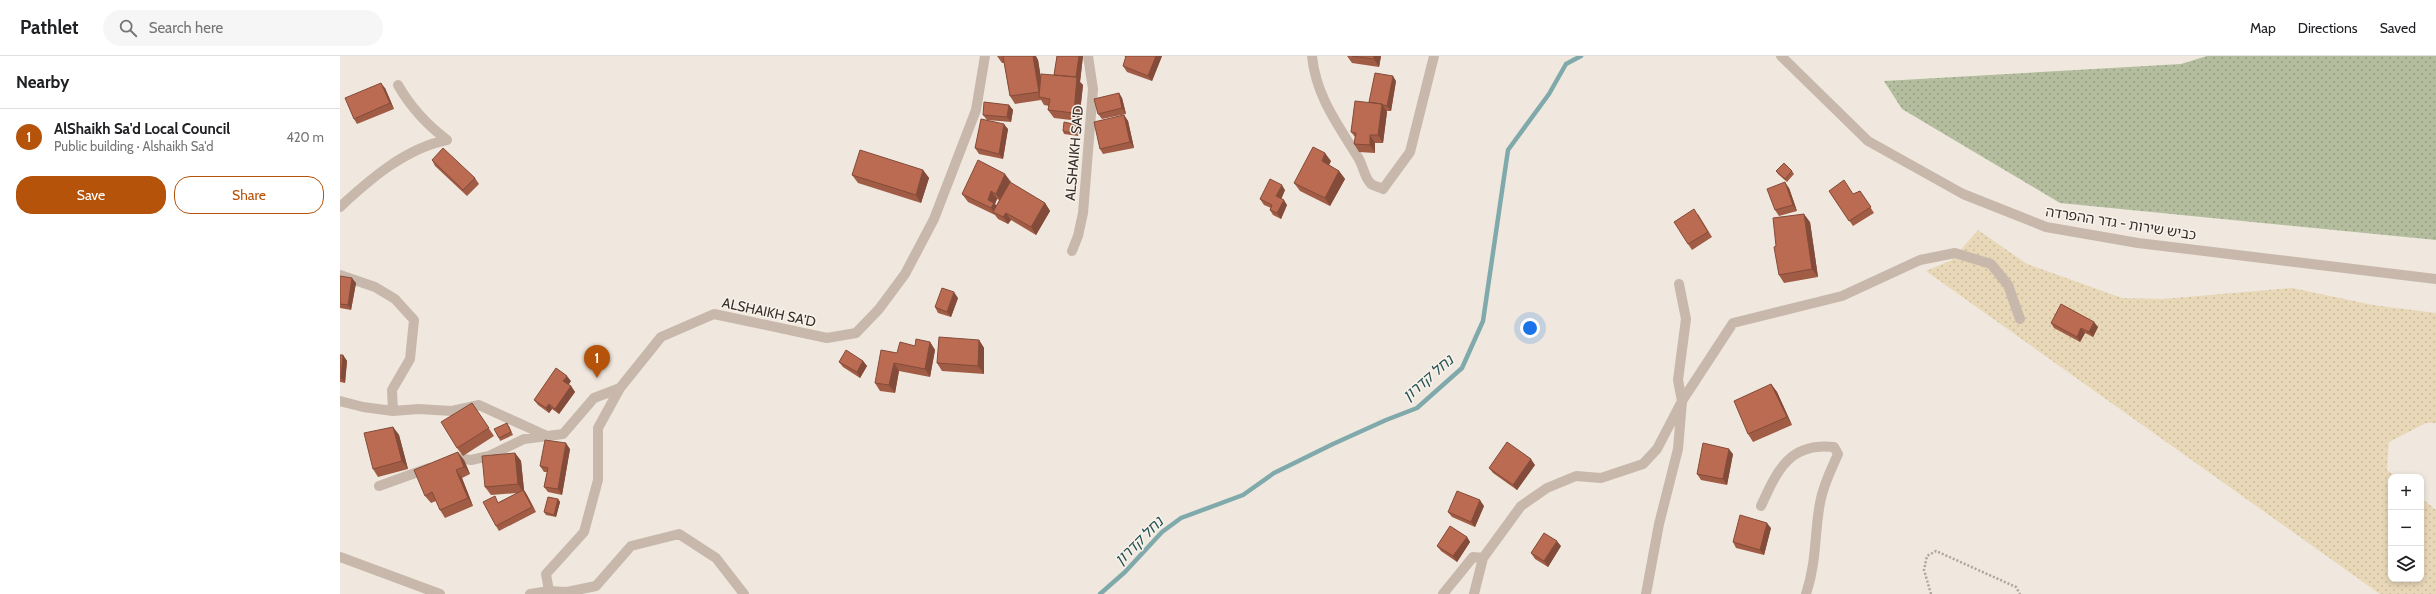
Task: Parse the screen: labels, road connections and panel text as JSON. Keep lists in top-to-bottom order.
{
  "streets": {
    "street": ["ALSHAIKH SA'D", "כביש שירות - גדר ההפרדה"]
  },
  "water": ["נחל קדרון"],
  "page": {
    "header": "Pathlet",
    "search": "Search here",
    "nav": ["Map", "Directions", "Saved"],
    "heading": "Nearby",
    "list": [
      {
        "mark": "1",
        "name": "AlShaikh Sa'd Local Council",
        "note": "Public building · Alshaikh Sa'd",
        "value": "420 m"
      }
    ],
    "buttons": ["Save", "Share"],
    "pins": "1",
    "map_buttons": ["+", "−"]
  }
}
